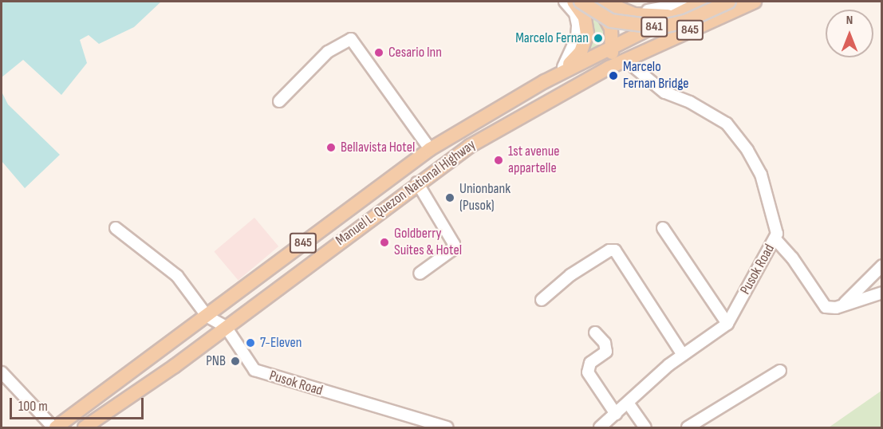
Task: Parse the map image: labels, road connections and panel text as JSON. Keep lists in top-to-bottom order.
{
  "streets": {
    "main road": ["841", "845", "Manuel L. Quezon National Highway"],
    "street": ["Pusok Road"]
  },
  "crossings": [
    ["841", "Manuel L. Quezon National Highway"],
    ["Manuel L. Quezon National Highway", "Pusok Road"]
  ],
  "places": [
    "Marcelo Fernan",
    "Cesario Inn",
    "Marcelo Fernan Bridge",
    "Bellavista Hotel",
    "1st avenue appartelle",
    "Unionbank (Pusok)",
    "Goldberry Suites & Hotel",
    "7-Eleven",
    "PNB"
  ],
  "scale_bar": "100 m",
  "north": "top"
}
